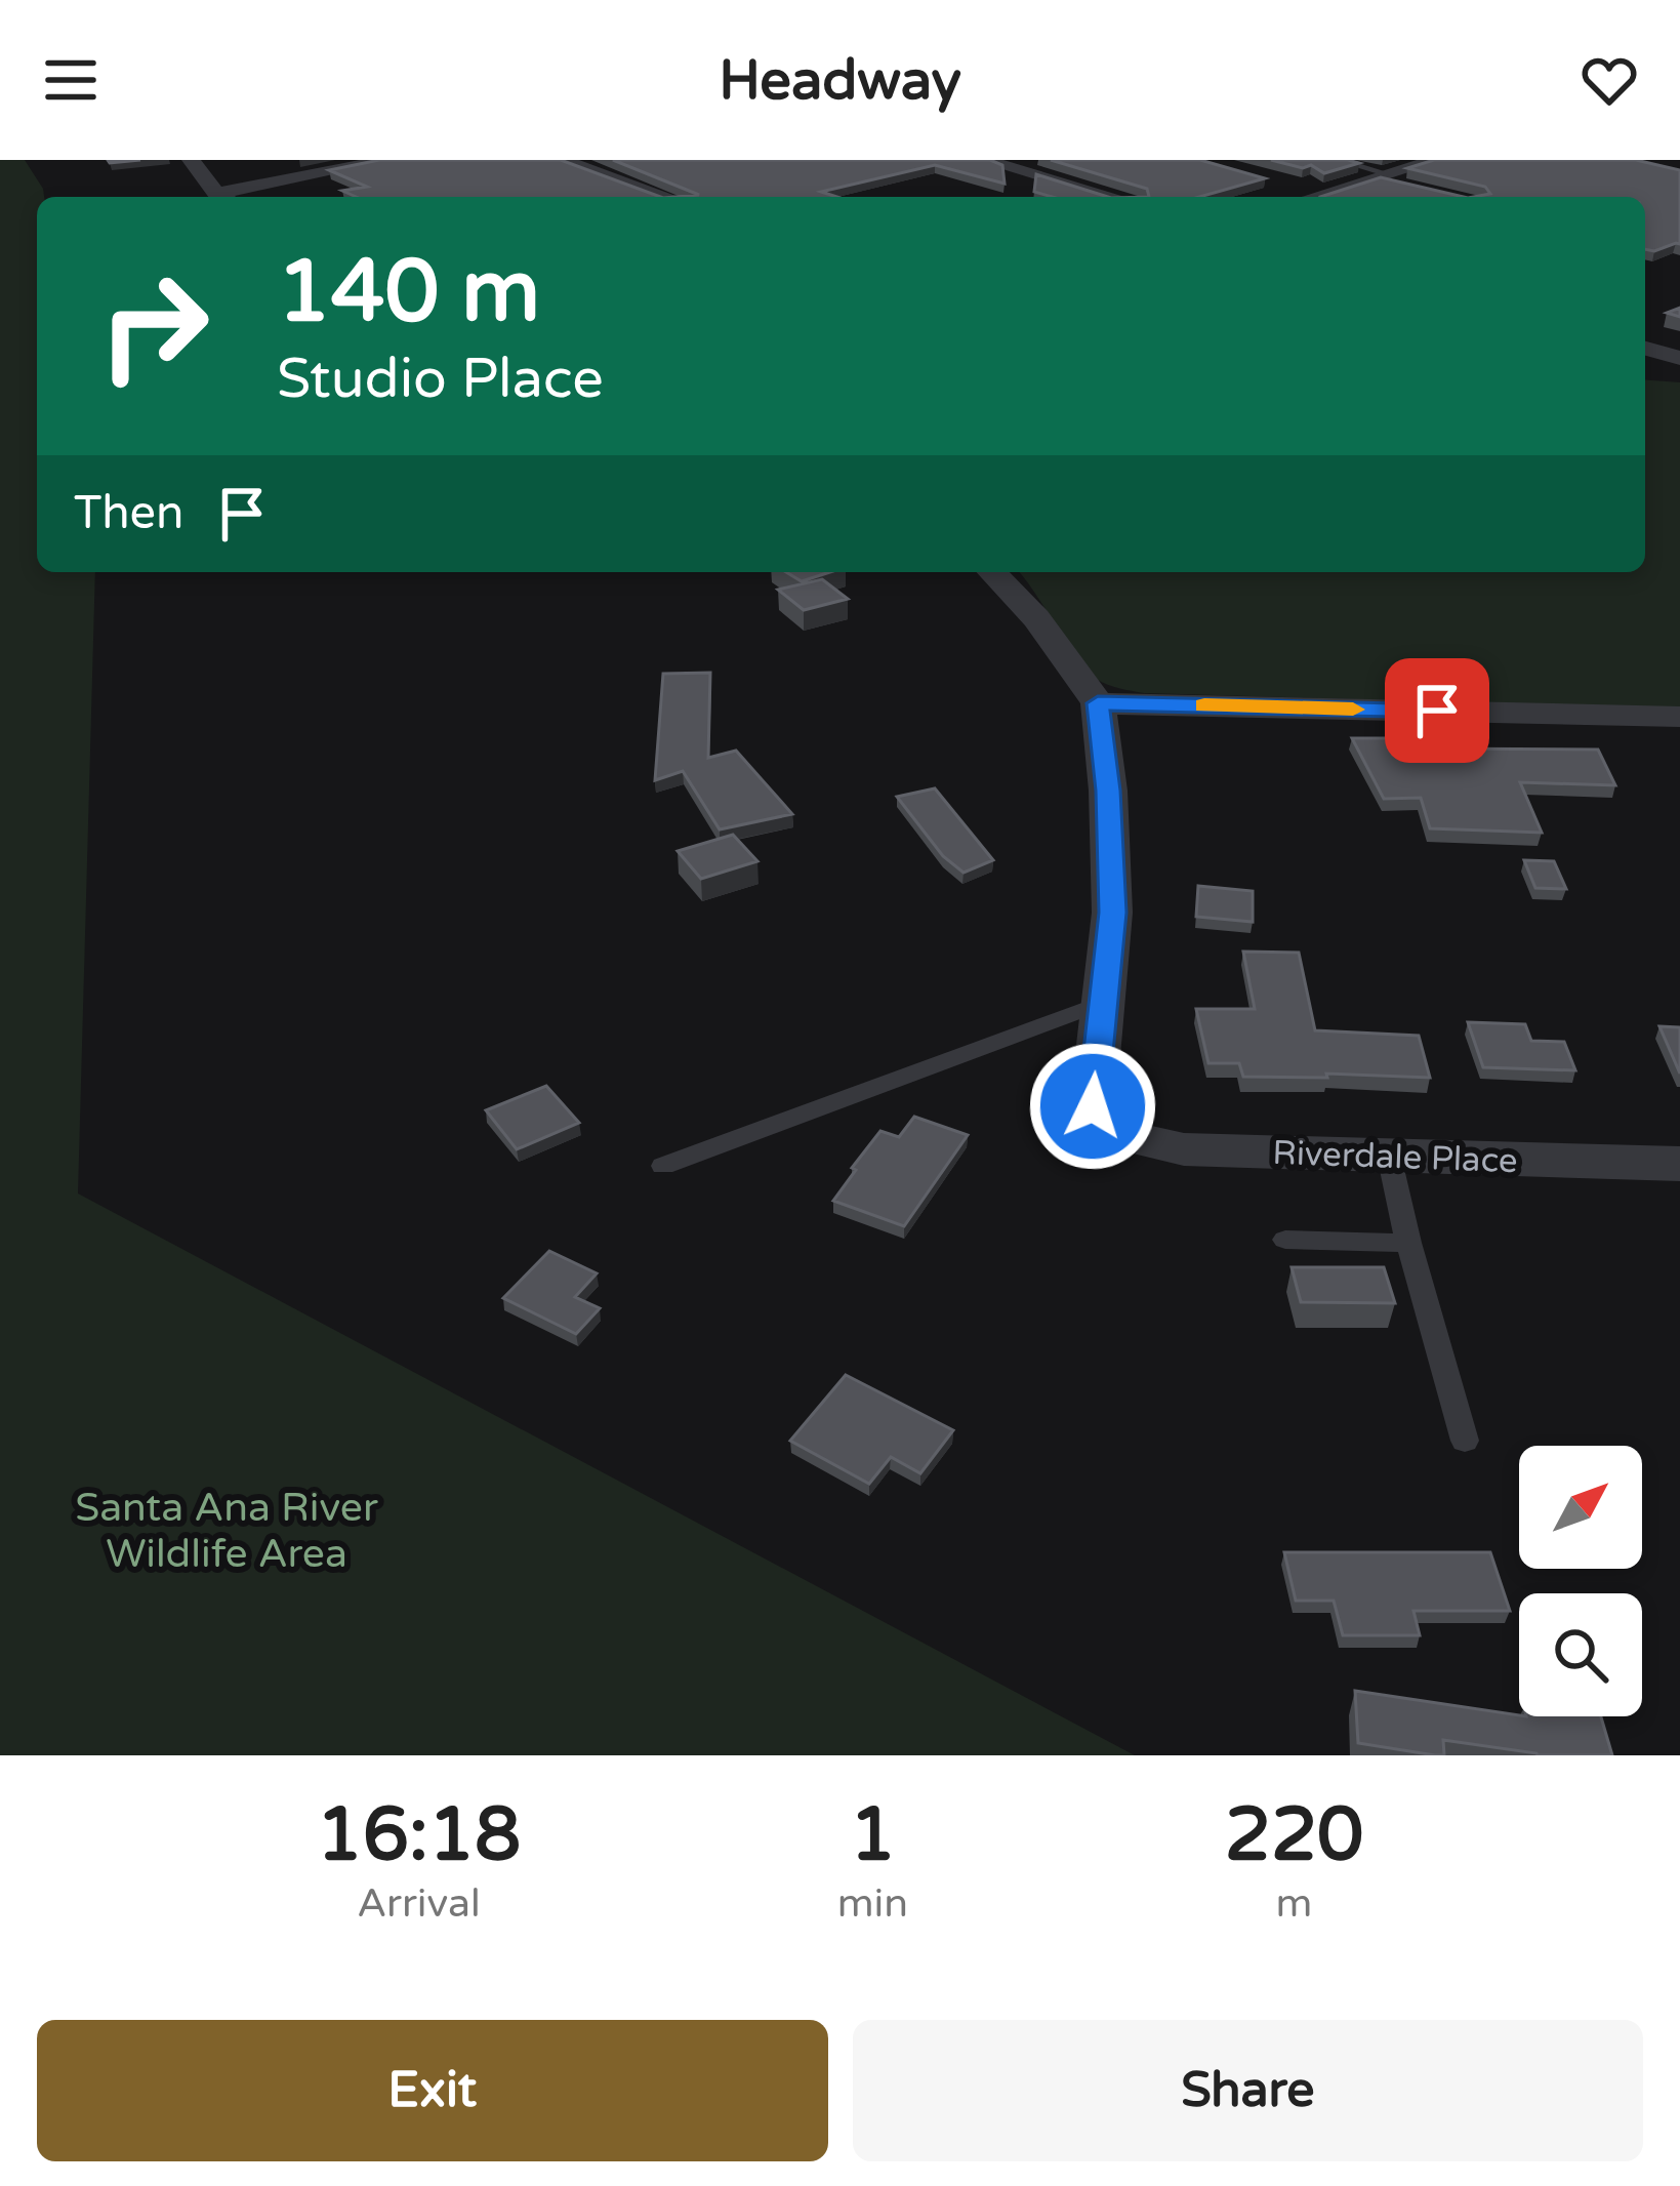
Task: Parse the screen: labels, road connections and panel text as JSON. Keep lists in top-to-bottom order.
{
  "streets": {
    "street": ["Riverdale Place"]
  },
  "parks": ["Santa Ana River Wildlife Area"],
  "north": "top right",
  "page": {
    "header": "Headway",
    "turn": ["140 m", "Studio Place"],
    "then": "Then",
    "eta": [
      "16:18",
      "Arrival",
      "1",
      "min",
      "220",
      "m"
    ],
    "buttons": ["Exit", "Share"]
  }
}
